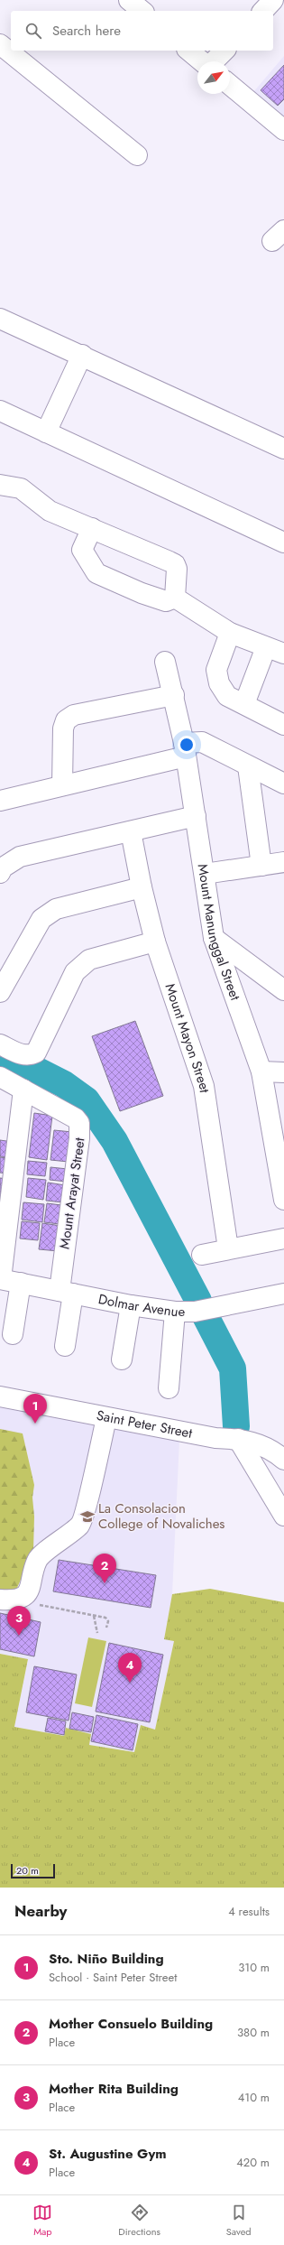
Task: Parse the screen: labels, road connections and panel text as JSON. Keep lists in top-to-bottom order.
{
  "streets": {
    "street": [
      "Mount Manunggal Street",
      "Mount Mayon Street",
      "Mount Arayat Street",
      "Dolmar Avenue",
      "Saint Peter Street"
    ]
  },
  "crossings": [
    ["Mount Arayat Street", "Dolmar Avenue"]
  ],
  "places": {
    "school or university": ["La Consolacion College of Novaliches"]
  },
  "scale_bar": "20 m",
  "north": "top right",
  "page": {
    "search": "Search here",
    "pins": [
      "1",
      "2",
      "3",
      "4"
    ],
    "scale": "20 m",
    "heading": ["Nearby", "4 results"],
    "list": [
      {
        "mark": "1",
        "name": "Sto. Niño Building",
        "note": "School · Saint Peter Street",
        "value": "310 m"
      },
      {
        "mark": "2",
        "name": "Mother Consuelo Building",
        "note": "Place",
        "value": "380 m"
      },
      {
        "mark": "3",
        "name": "Mother Rita Building",
        "note": "Place",
        "value": "410 m"
      },
      {
        "mark": "4",
        "name": "St. Augustine Gym",
        "note": "Place",
        "value": "420 m"
      }
    ],
    "nav": ["Map", "Directions", "Saved"]
  }
}
